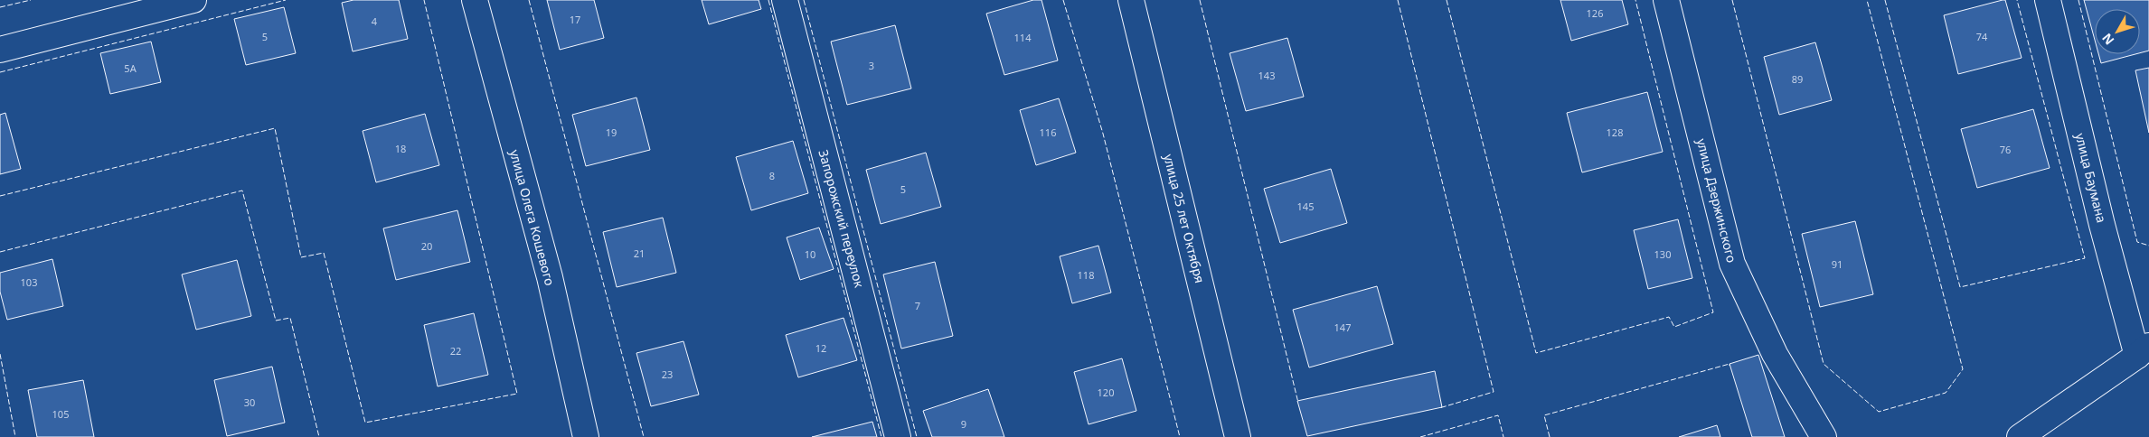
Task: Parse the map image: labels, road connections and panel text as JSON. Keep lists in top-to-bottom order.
{
  "streets": {
    "street": [
      "улица Баумана",
      "улица Дзержинского",
      "улица Олега Кошевого",
      "Запорожский переулок",
      "улица 25 лет Октября"
    ]
  },
  "house_numbers": [
    "126",
    "17",
    "4",
    "5",
    "74",
    "114",
    "3",
    "5А",
    "143",
    "89",
    "19",
    "116",
    "128",
    "18",
    "76",
    "8",
    "5",
    "145",
    "20",
    "21",
    "10",
    "130",
    "91",
    "118",
    "103",
    "7",
    "147",
    "12",
    "22",
    "23",
    "120",
    "30",
    "105",
    "9"
  ],
  "north": "bottom left"
}
